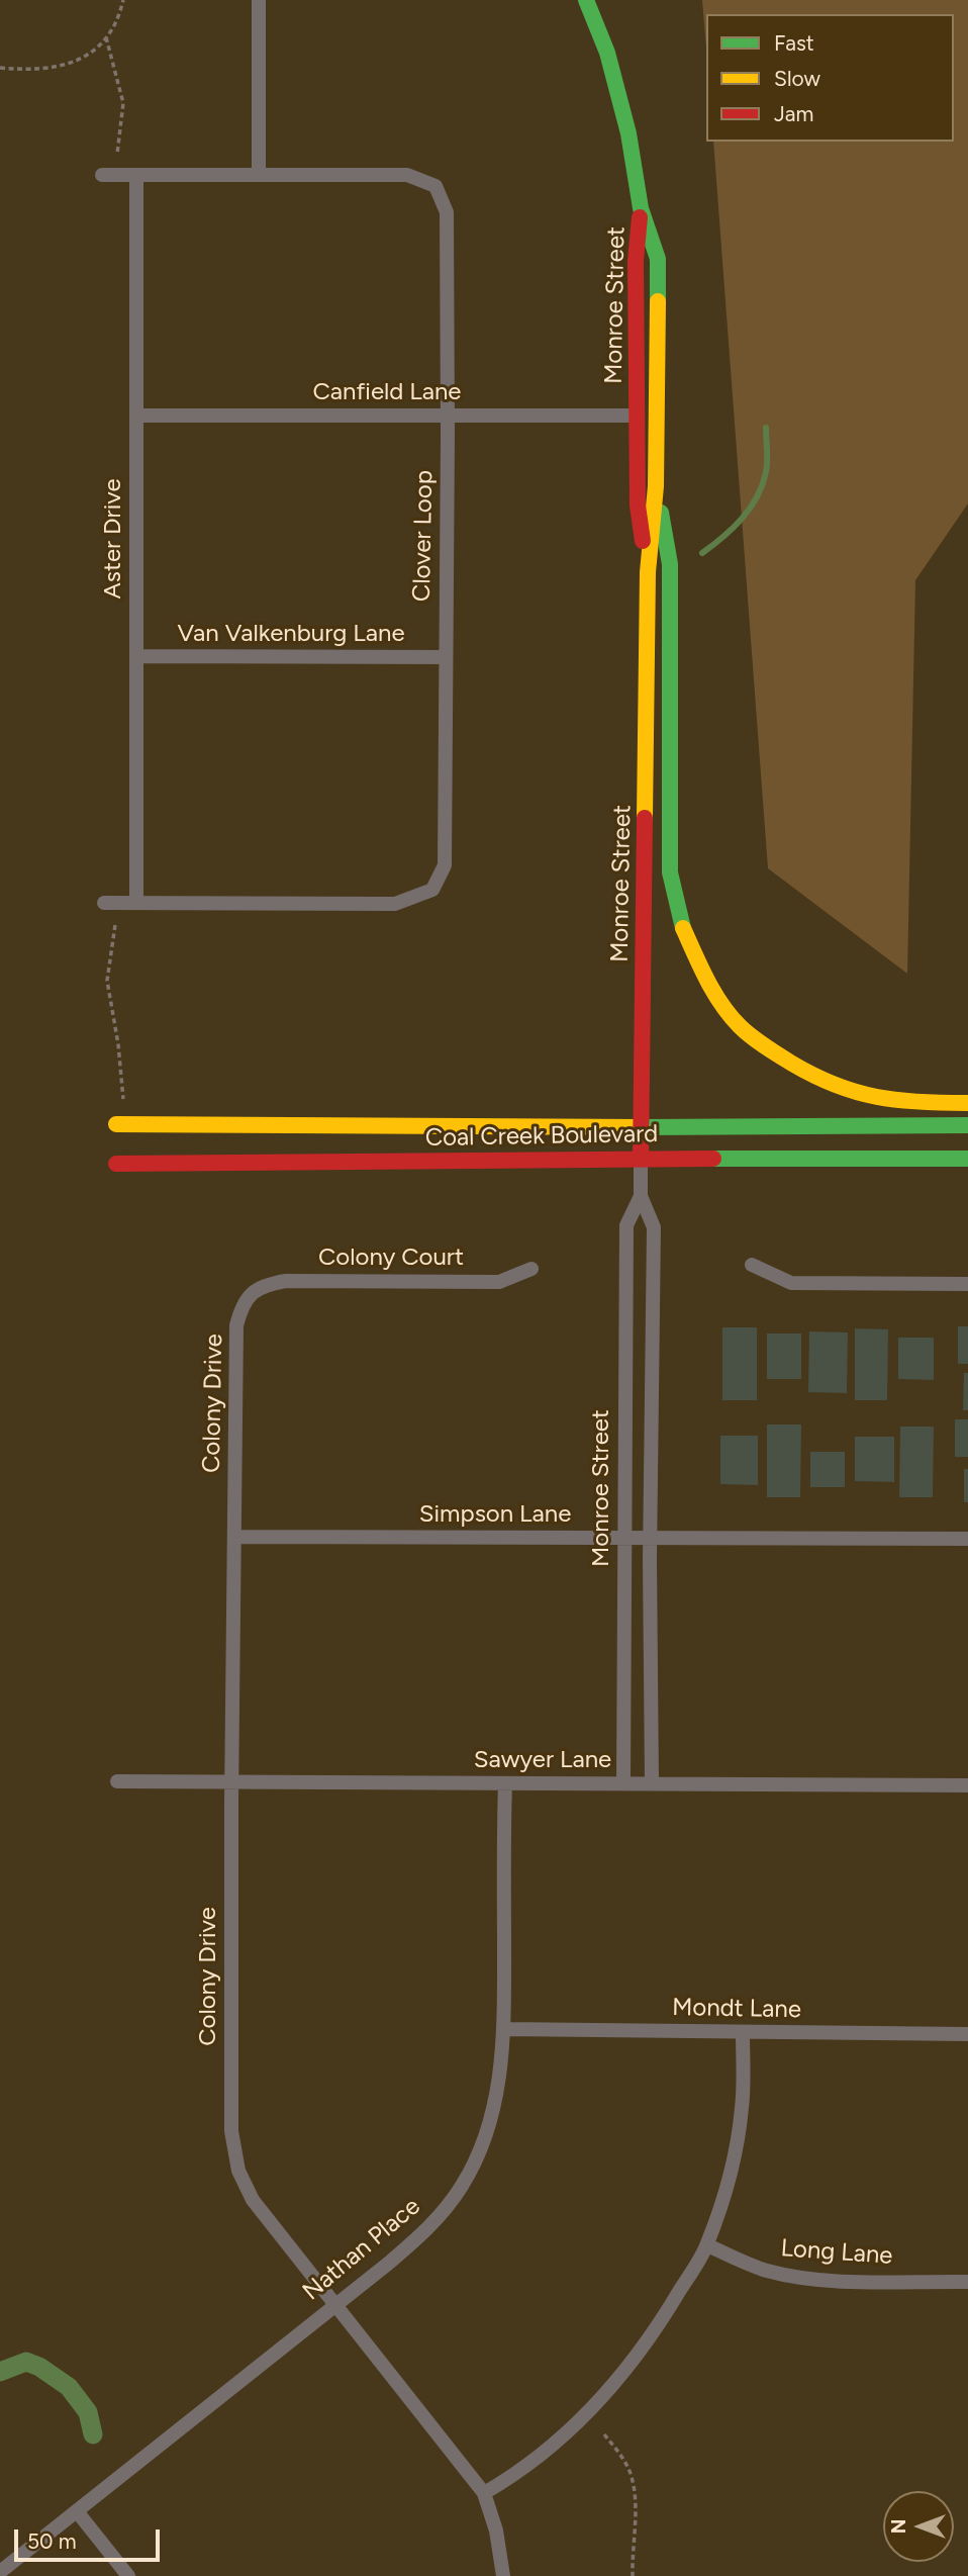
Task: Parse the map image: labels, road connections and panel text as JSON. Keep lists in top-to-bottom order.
{
  "streets": {
    "main road": ["Monroe Street", "Coal Creek Boulevard"],
    "street": [
      "Canfield Lane",
      "Clover Loop",
      "Aster Drive",
      "Van Valkenburg Lane",
      "Colony Court",
      "Colony Drive",
      "Simpson Lane",
      "Sawyer Lane",
      "Mondt Lane",
      "Nathan Place",
      "Long Lane"
    ]
  },
  "crossings": [
    ["Monroe Street", "Canfield Lane"],
    ["Monroe Street", "Coal Creek Boulevard"],
    ["Monroe Street", "Simpson Lane"],
    ["Monroe Street", "Sawyer Lane"],
    ["Canfield Lane", "Clover Loop"],
    ["Canfield Lane", "Aster Drive"],
    ["Clover Loop", "Aster Drive"],
    ["Clover Loop", "Van Valkenburg Lane"],
    ["Aster Drive", "Van Valkenburg Lane"],
    ["Colony Court", "Colony Drive"],
    ["Colony Drive", "Simpson Lane"],
    ["Colony Drive", "Sawyer Lane"],
    ["Colony Drive", "Nathan Place"],
    ["Sawyer Lane", "Nathan Place"],
    ["Mondt Lane", "Nathan Place"]
  ],
  "legend": ["Fast", "Slow", "Jam"],
  "scale_bar": "50 m",
  "north": "left"
}
